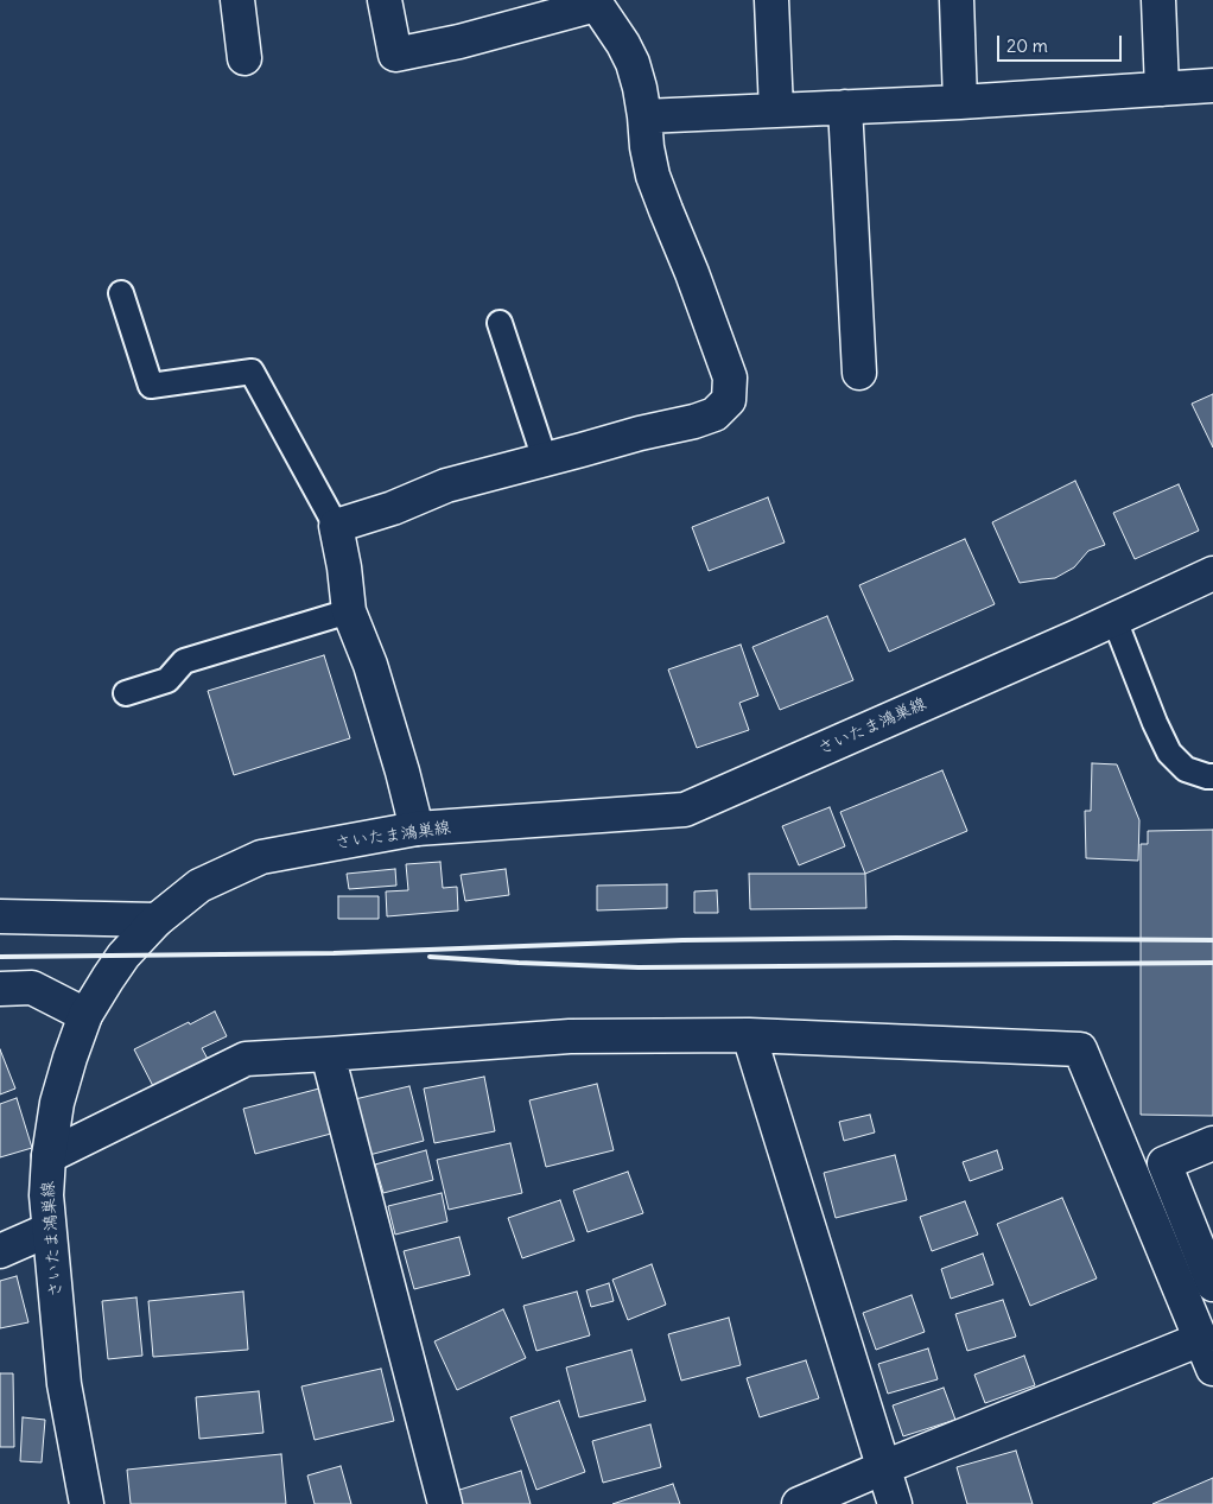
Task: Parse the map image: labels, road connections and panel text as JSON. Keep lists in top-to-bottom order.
{
  "streets": {
    "street": ["さいたま鴻巣線"]
  },
  "scale_bar": "20 m"
}
